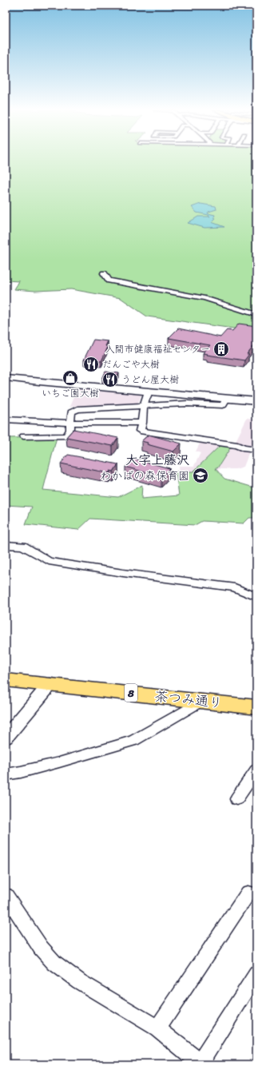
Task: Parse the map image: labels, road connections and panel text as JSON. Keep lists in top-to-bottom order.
{
  "streets": {
    "main road": ["8", "茶つみ通り"]
  },
  "districts": ["大字上藤沢"],
  "places": {
    "building": ["入間市健康福祉センター"],
    "restaurant": ["だんごや大樹", "うどん屋大樹"],
    "shop": ["いちご園大樹"],
    "school or university": ["わかばの森保育園"]
  }
}
